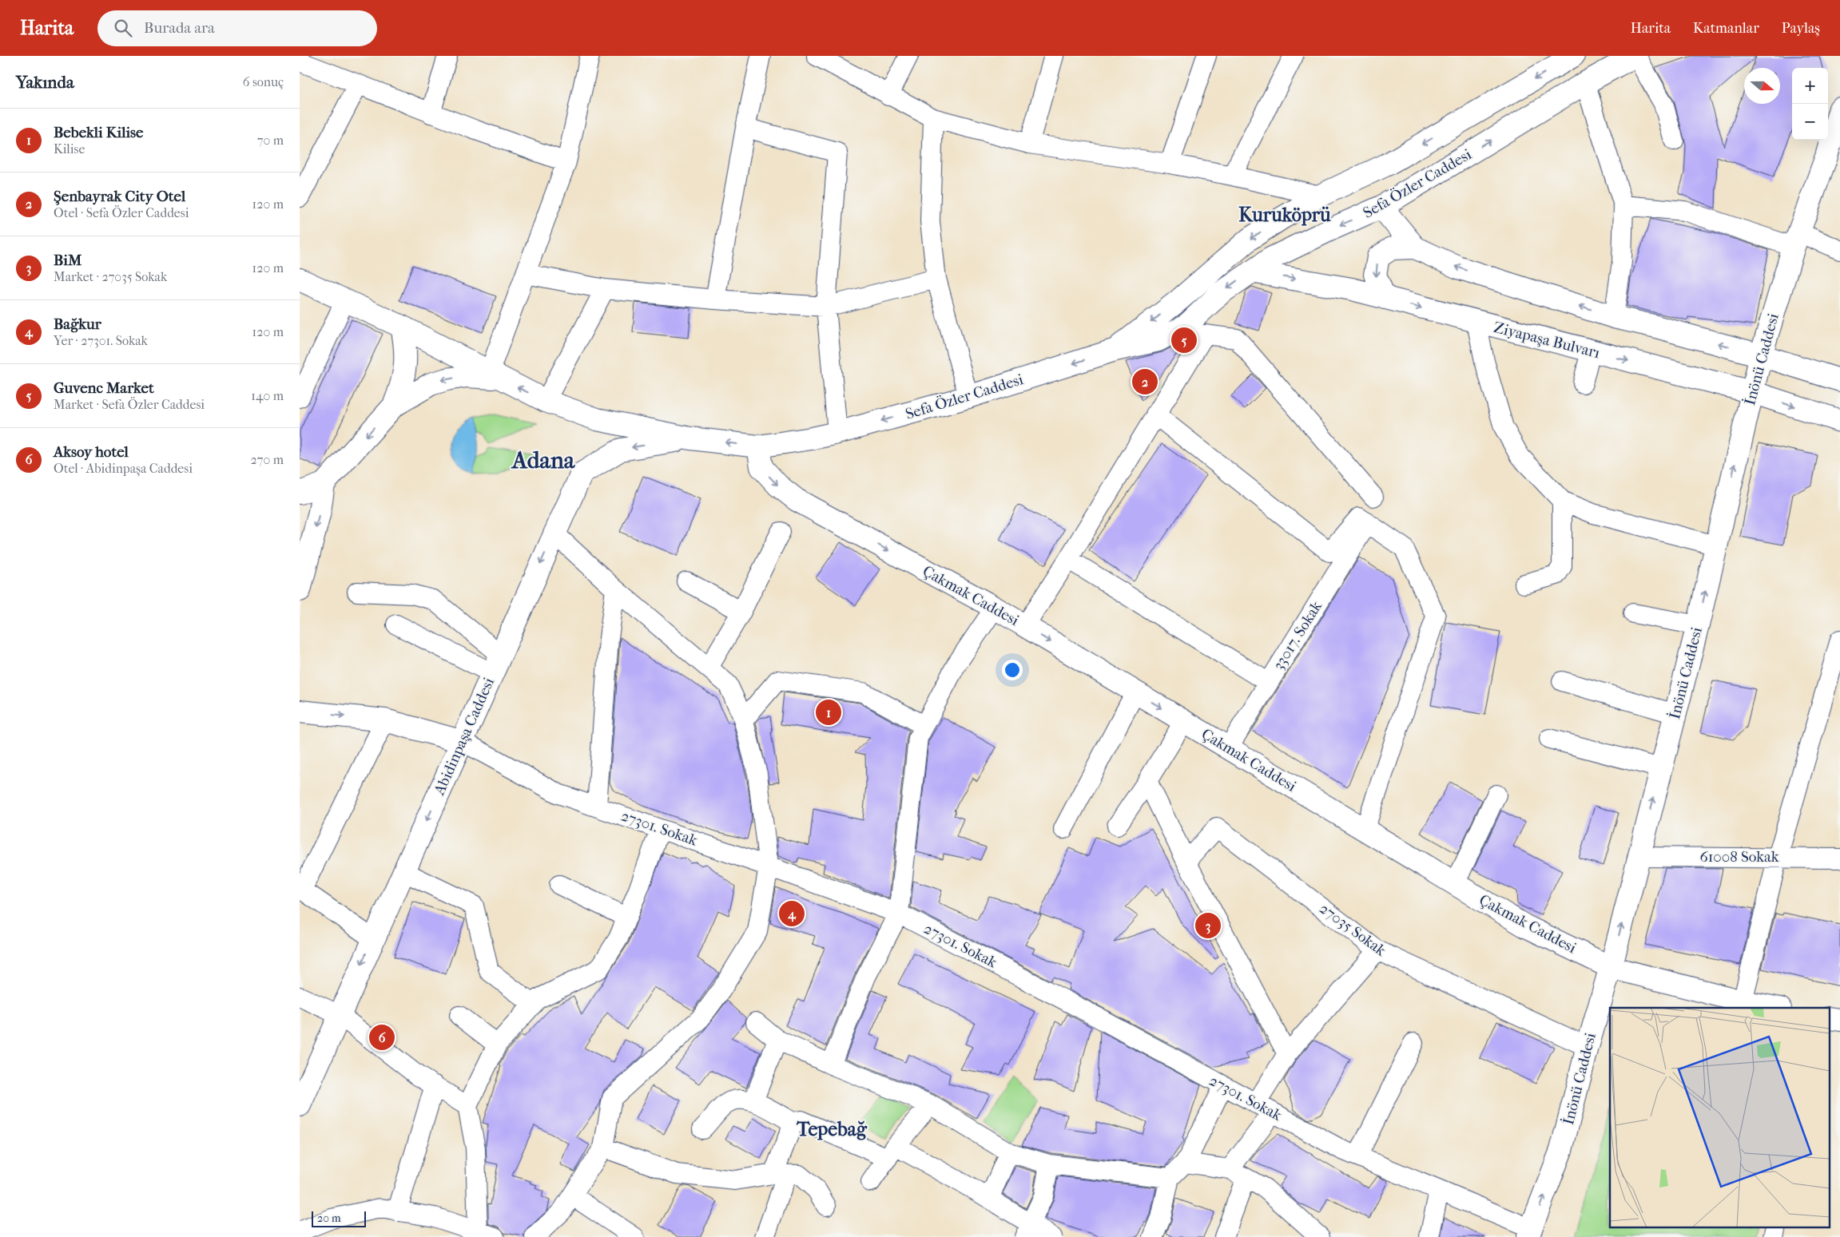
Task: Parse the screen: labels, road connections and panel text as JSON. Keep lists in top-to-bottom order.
{
  "streets": {
    "main road": [
      "Sefa Özler Caddesi",
      "Ziyapaşa Bulvarı",
      "İnönü Caddesi",
      "Çakmak Caddesi",
      "Abidinpaşa Caddesi"
    ],
    "street": [
      "33017. Sokak",
      "27301. Sokak",
      "61008 Sokak",
      "27035 Sokak"
    ]
  },
  "crossings": [
    ["Sefa Özler Caddesi", "Ziyapaşa Bulvarı"],
    ["Sefa Özler Caddesi", "Çakmak Caddesi"],
    ["Sefa Özler Caddesi", "Abidinpaşa Caddesi"],
    ["Ziyapaşa Bulvarı", "İnönü Caddesi"],
    ["İnönü Caddesi", "Çakmak Caddesi"],
    ["İnönü Caddesi", "27301. Sokak"],
    ["İnönü Caddesi", "61008 Sokak"],
    ["İnönü Caddesi", "27035 Sokak"],
    ["Çakmak Caddesi", "33017. Sokak"],
    ["Abidinpaşa Caddesi", "27301. Sokak"]
  ],
  "one_way": ["İnönü Caddesi", "Çakmak Caddesi", "Abidinpaşa Caddesi"],
  "districts": ["Kuruköprü", "Adana", "Tepebağ"],
  "scale_bar": "20 m",
  "north": "right",
  "page": {
    "header": "Harita",
    "search": "Burada ara",
    "nav": ["Harita", "Katmanlar", "Paylaş"],
    "heading": ["Yakında", "6 sonuç"],
    "map_buttons": ["+", "−"],
    "list": [
      {
        "mark": "1",
        "name": "Bebekli Kilise",
        "note": "Kilise",
        "value": "70 m"
      },
      {
        "mark": "2",
        "name": "Şenbayrak City Otel",
        "note": "Otel · Sefa Özler Caddesi",
        "value": "120 m"
      },
      {
        "mark": "3",
        "name": "BiM",
        "note": "Market · 27035 Sokak",
        "value": "120 m"
      },
      {
        "mark": "4",
        "name": "Bağkur",
        "note": "Yer · 27301. Sokak",
        "value": "120 m"
      },
      {
        "mark": "5",
        "name": "Guvenc Market",
        "note": "Market · Sefa Özler Caddesi",
        "value": "140 m"
      },
      {
        "mark": "6",
        "name": "Aksoy hotel",
        "note": "Otel · Abidinpaşa Caddesi",
        "value": "270 m"
      }
    ],
    "pins": [
      "5",
      "2",
      "1",
      "4",
      "3",
      "6"
    ],
    "scale": "20 m"
  }
}
